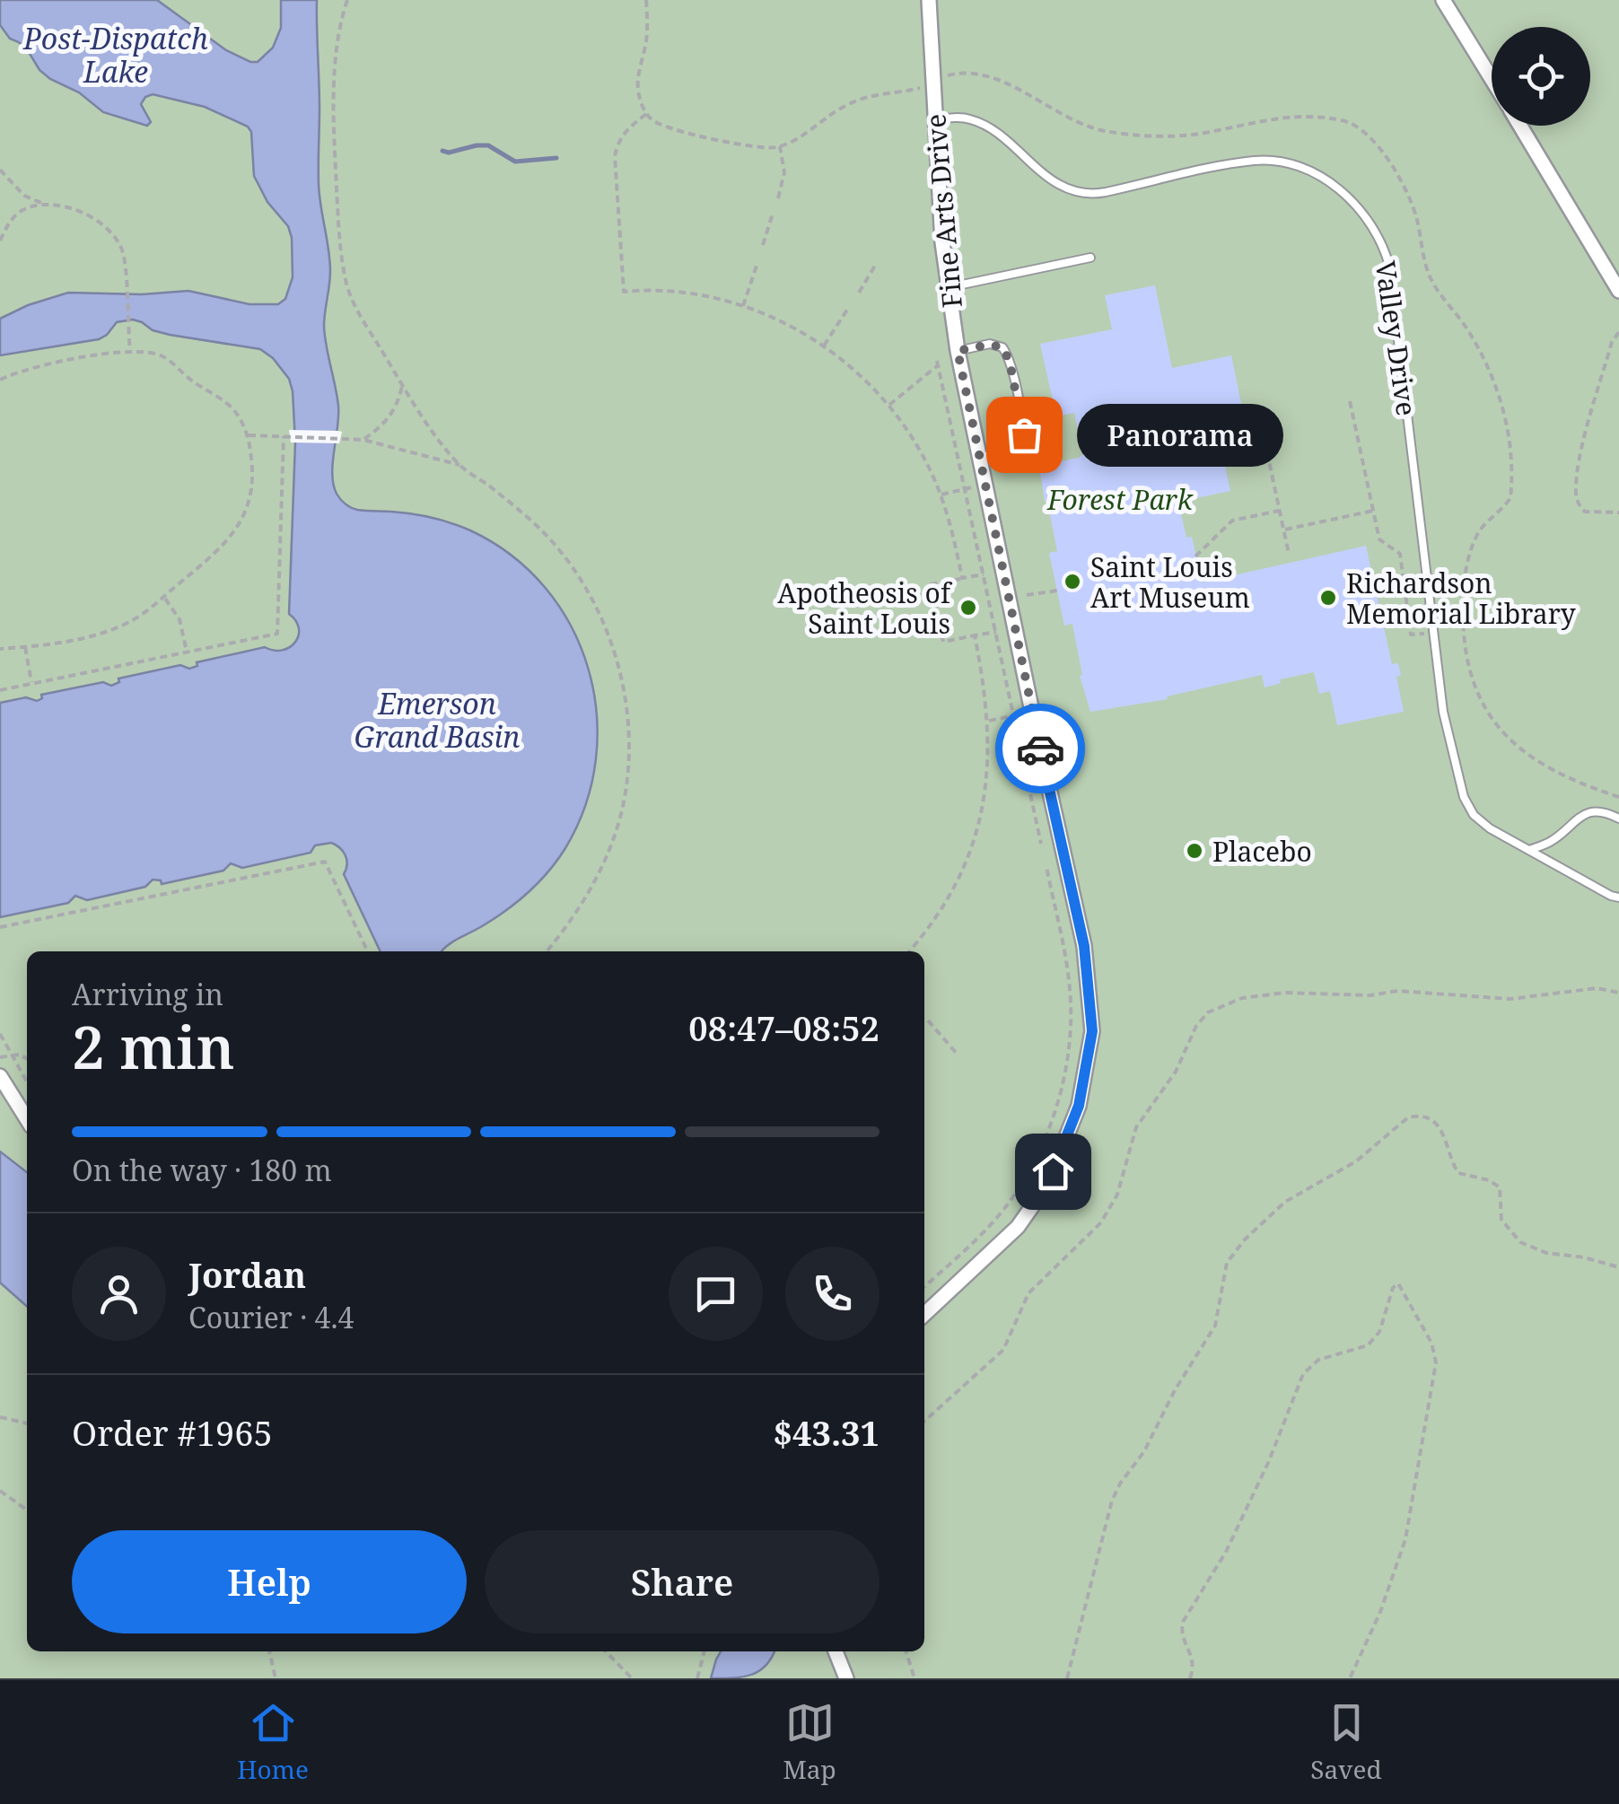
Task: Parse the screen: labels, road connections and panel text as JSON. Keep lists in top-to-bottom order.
{
  "streets": {
    "street": ["Fine Arts Drive"],
    "lane": ["Valley Drive"]
  },
  "crossings": [
    ["Fine Arts Drive", "Valley Drive"]
  ],
  "water": ["Post-Dispatch Lake", "Emerson Grand Basin"],
  "parks": ["Forest Park"],
  "places": [
    "Panorama",
    "Saint Louis Art Museum",
    "Richardson Memorial Library",
    "Apotheosis of Saint Louis",
    "Placebo"
  ],
  "page": {
    "bubble": "Panorama",
    "heading": ["2 min", "Arriving in", "08:47–08:52"],
    "panel": [
      "Jordan",
      "Courier · 4.4",
      "Order #1965",
      "$43.31"
    ],
    "bar": "On the way · 180 m",
    "buttons": ["Help", "Share"],
    "tabs": ["Home", "Map", "Saved"]
  }
}
